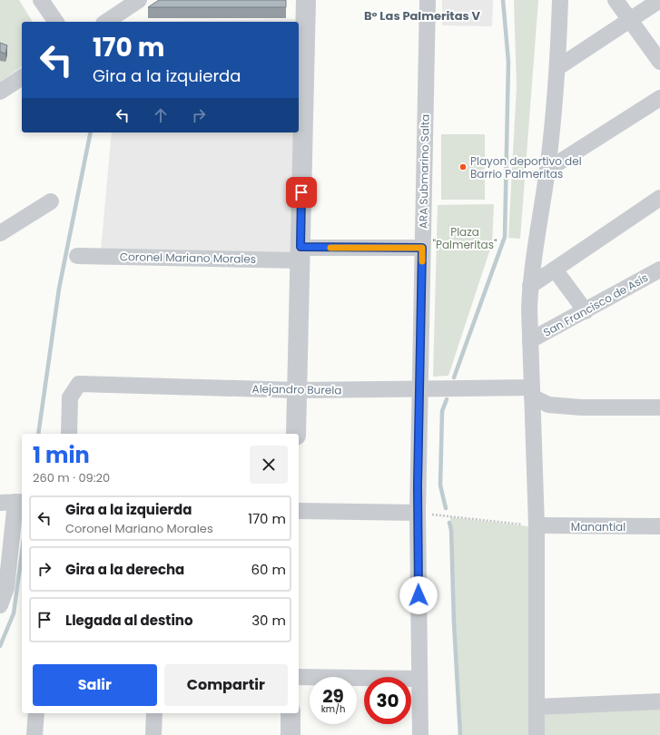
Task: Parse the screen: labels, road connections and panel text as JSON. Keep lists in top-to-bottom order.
{
  "streets": {
    "street": [
      "ARA Submarino Salta",
      "Coronel Mariano Morales",
      "San Francisco de Asís",
      "Alejandro Burela",
      "Manantial"
    ]
  },
  "crossings": [
    ["ARA Submarino Salta", "Coronel Mariano Morales"],
    ["ARA Submarino Salta", "Alejandro Burela"]
  ],
  "districts": ["B° Las Palmeritas V"],
  "parks": ["Plaza \"Palmeritas\""],
  "places": ["Playon deportivo del Barrio Palmeritas"],
  "page": {
    "turn": ["170 m", "Gira a la izquierda"],
    "heading": ["1 min", "260 m · 09:20"],
    "list": [
      {
        "name": "Gira a la izquierda",
        "note": "Coronel Mariano Morales",
        "value": "170 m"
      },
      {
        "name": "Gira a la derecha",
        "value": "60 m"
      },
      {
        "name": "Llegada al destino",
        "value": "30 m"
      }
    ],
    "buttons": ["Salir", "Compartir"],
    "speed": "29 km/h",
    "limit": "30"
  }
}
